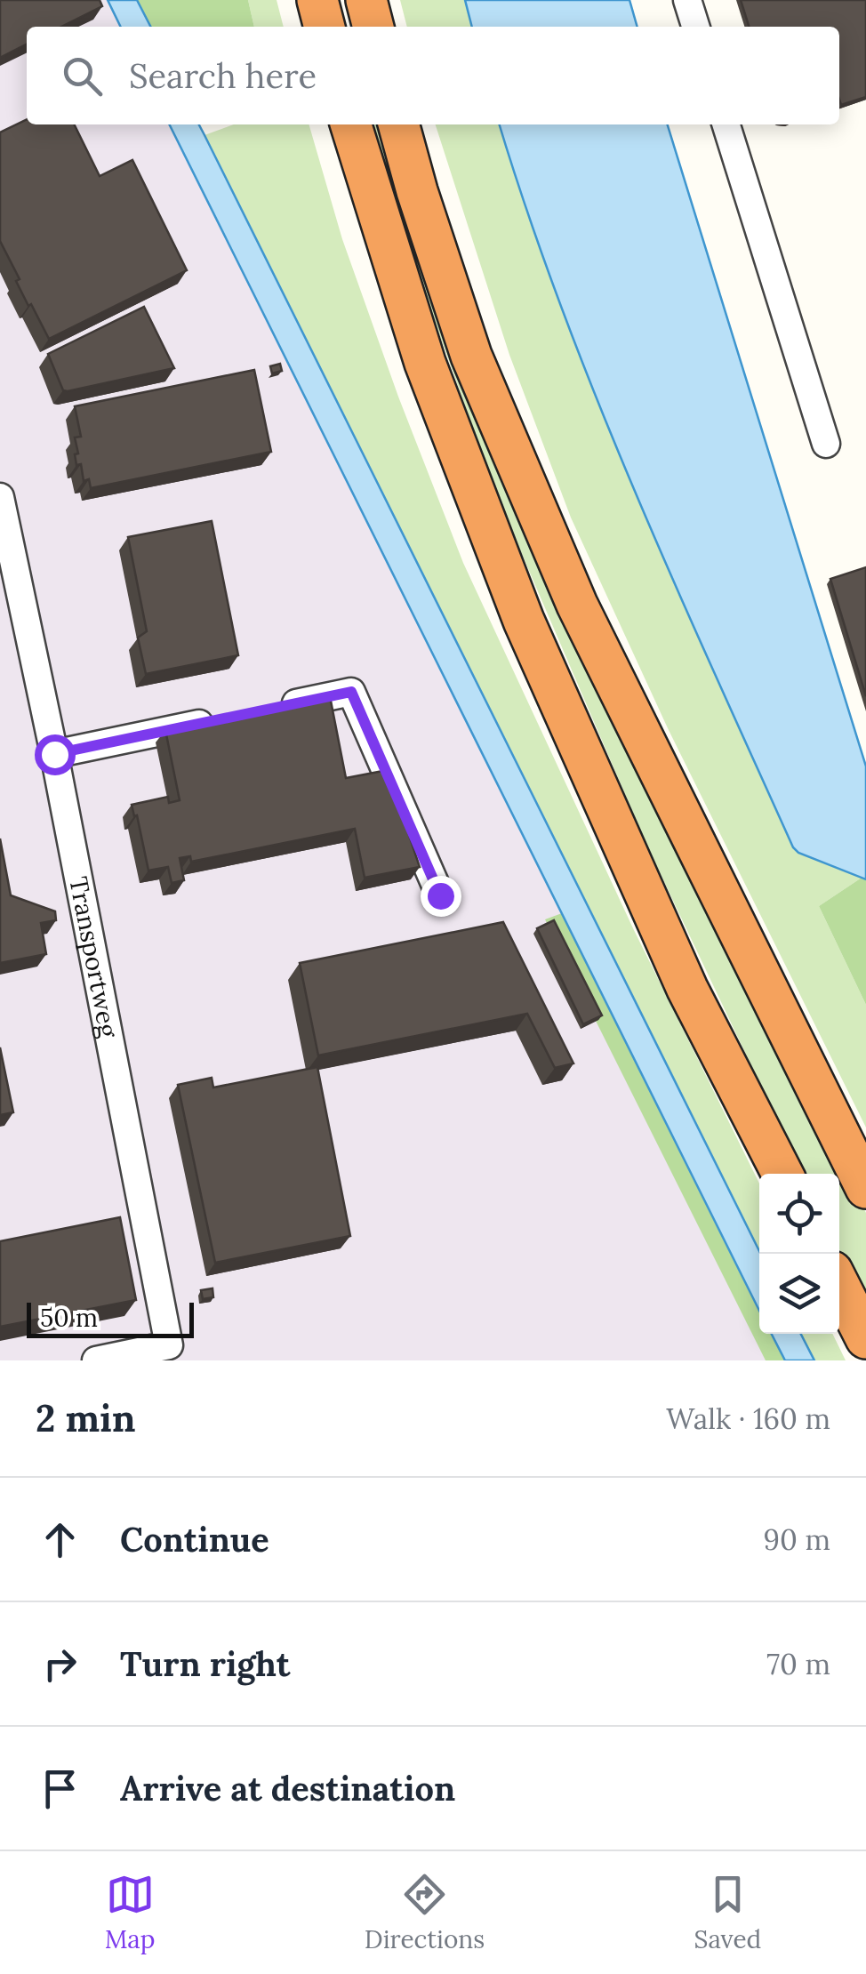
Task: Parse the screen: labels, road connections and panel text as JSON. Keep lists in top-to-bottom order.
{
  "streets": {
    "street": ["Transportweg"]
  },
  "scale_bar": "50 m",
  "page": {
    "search": "Search here",
    "scale": "50 m",
    "heading": ["2 min", "Walk · 160 m"],
    "list": [
      ["Continue", "90 m"],
      ["Turn right", "70 m"],
      "Arrive at destination"
    ],
    "nav": ["Map", "Directions", "Saved"]
  }
}
